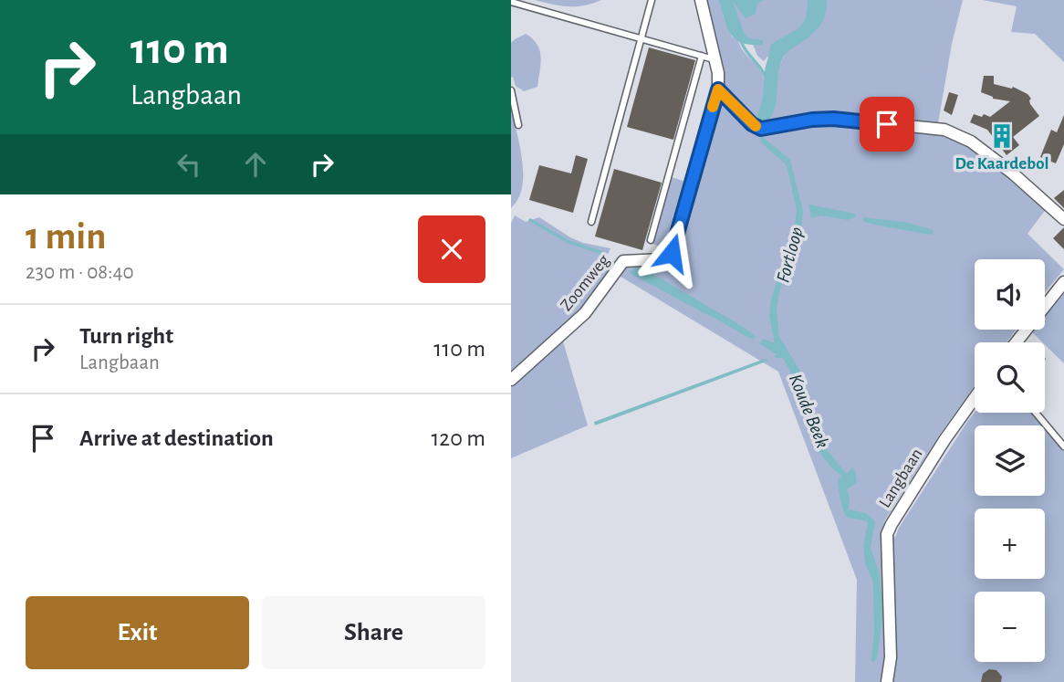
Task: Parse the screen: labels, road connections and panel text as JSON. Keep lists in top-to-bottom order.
{
  "streets": {
    "street": ["Zoomweg", "Langbaan"]
  },
  "water": ["Fortloop", "Koude Beek"],
  "places": {
    "building": ["De Kaardebol"]
  },
  "page": {
    "turn": ["110 m", "Langbaan"],
    "heading": ["1 min", "230 m · 08:40"],
    "map_buttons": ["+", "−"],
    "list": [
      {
        "name": "Turn right",
        "note": "Langbaan",
        "value": "110 m"
      },
      {
        "name": "Arrive at destination",
        "value": "120 m"
      }
    ],
    "buttons": ["Exit", "Share"]
  }
}
